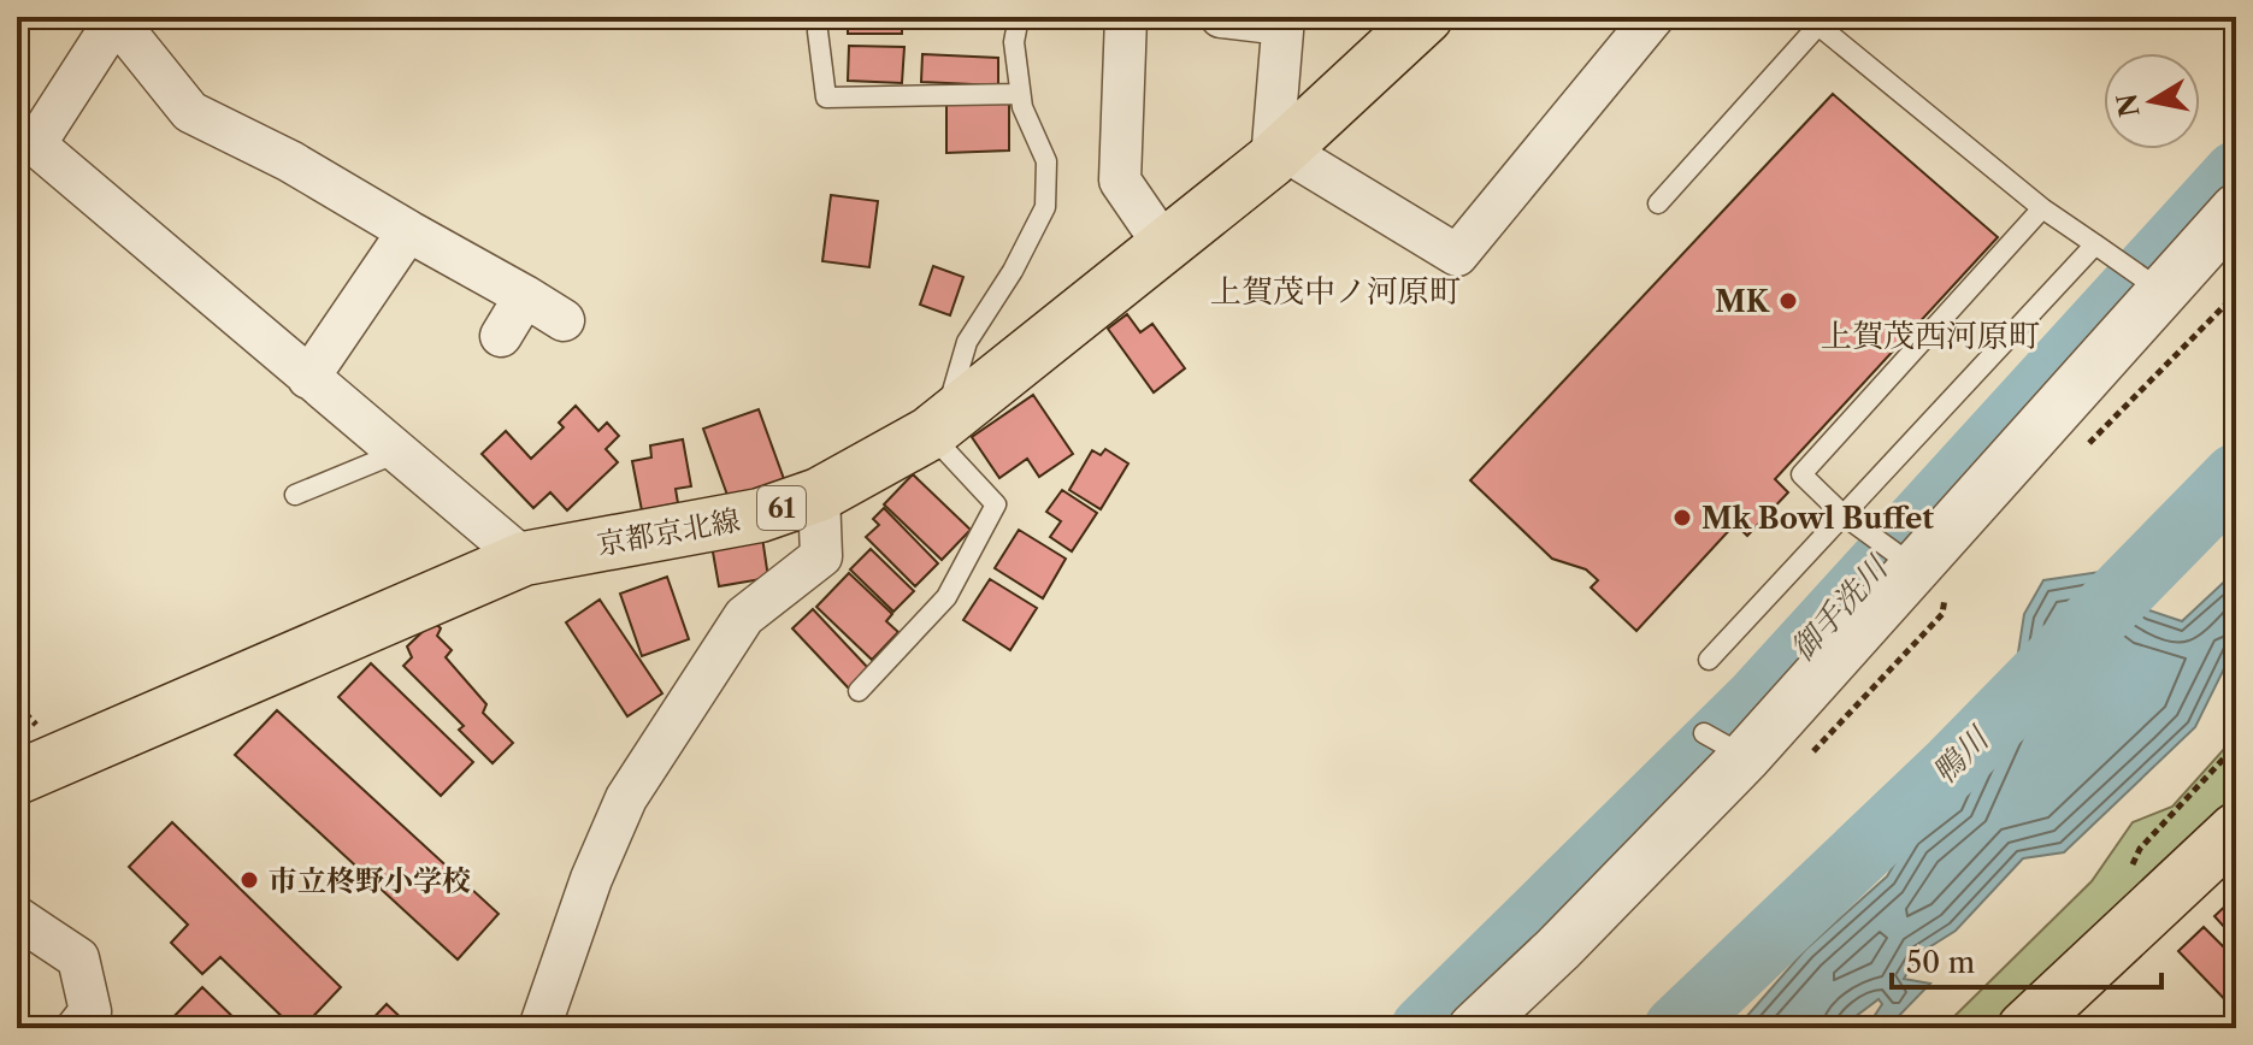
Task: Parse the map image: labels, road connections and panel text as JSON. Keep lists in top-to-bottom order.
{
  "streets": {
    "main road": ["61", "京都京北線"]
  },
  "districts": ["上賀茂中ノ河原町", "上賀茂西河原町"],
  "water": ["御手洗川", "鴨川"],
  "places": ["MK", "Mk Bowl Buffet", "市立柊野小学校"],
  "scale_bar": "50 m",
  "north": "left"
}
